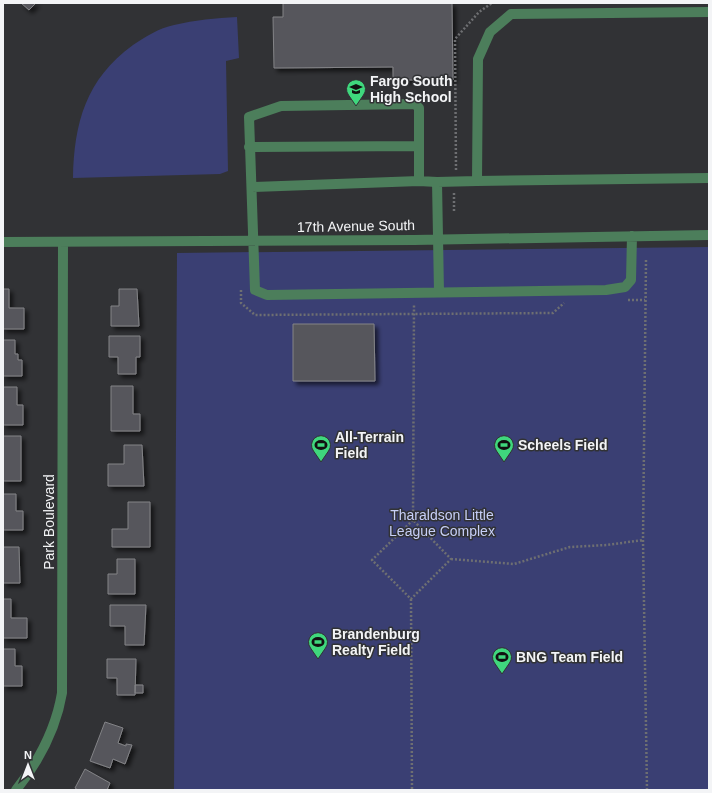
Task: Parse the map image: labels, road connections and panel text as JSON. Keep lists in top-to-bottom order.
{
  "streets": {
    "street": ["17th Avenue South", "Park Boulevard"]
  },
  "crossings": [
    ["17th Avenue South", "Park Boulevard"]
  ],
  "parks": ["Tharaldson Little League Complex"],
  "places": {
    "school or university": ["Fargo South High School"],
    "sports": [
      "All-Terrain Field",
      "Scheels Field",
      "Brandenburg Realty Field",
      "BNG Team Field"
    ]
  },
  "north": "top"
}
